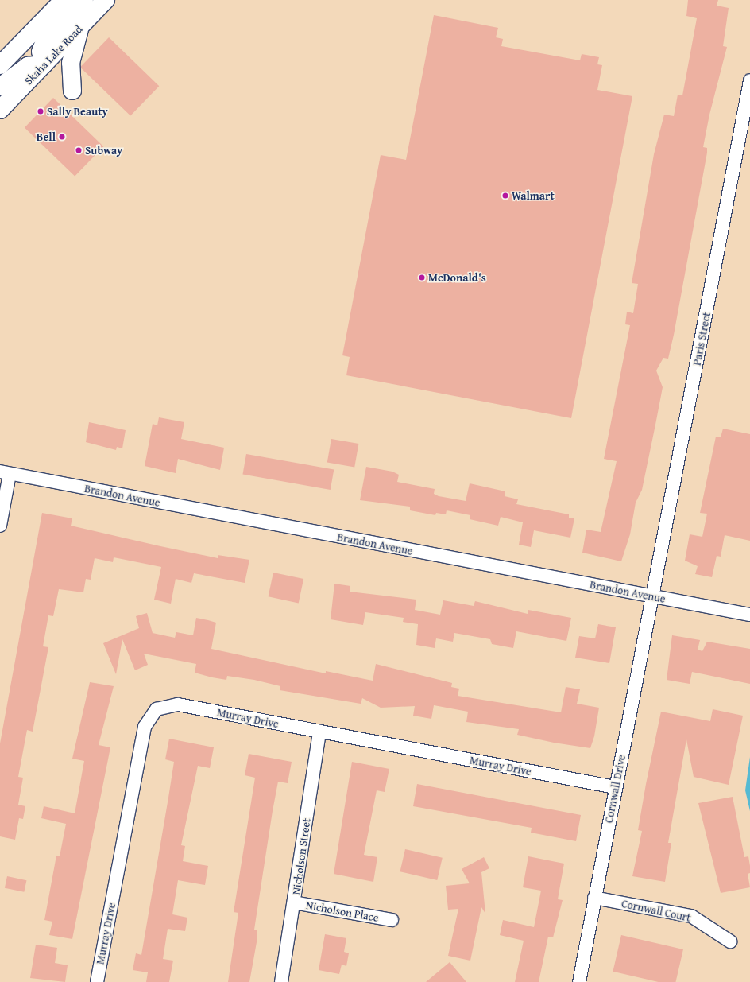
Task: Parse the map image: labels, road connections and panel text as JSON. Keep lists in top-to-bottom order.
{
  "streets": {
    "main road": ["Skaha Lake Road"],
    "street": [
      "Paris Street",
      "Brandon Avenue",
      "Murray Drive",
      "Cornwall Drive",
      "Nicholson Street",
      "Cornwall Court",
      "Nicholson Place"
    ]
  },
  "crossings": [
    ["Paris Street", "Brandon Avenue"],
    ["Paris Street", "Cornwall Drive"],
    ["Brandon Avenue", "Cornwall Drive"],
    ["Murray Drive", "Cornwall Drive"],
    ["Murray Drive", "Nicholson Street"],
    ["Cornwall Drive", "Cornwall Court"],
    ["Nicholson Street", "Nicholson Place"]
  ],
  "places": [
    "Sally Beauty",
    "Bell",
    "Subway",
    "Walmart",
    "McDonald's"
  ]
}
